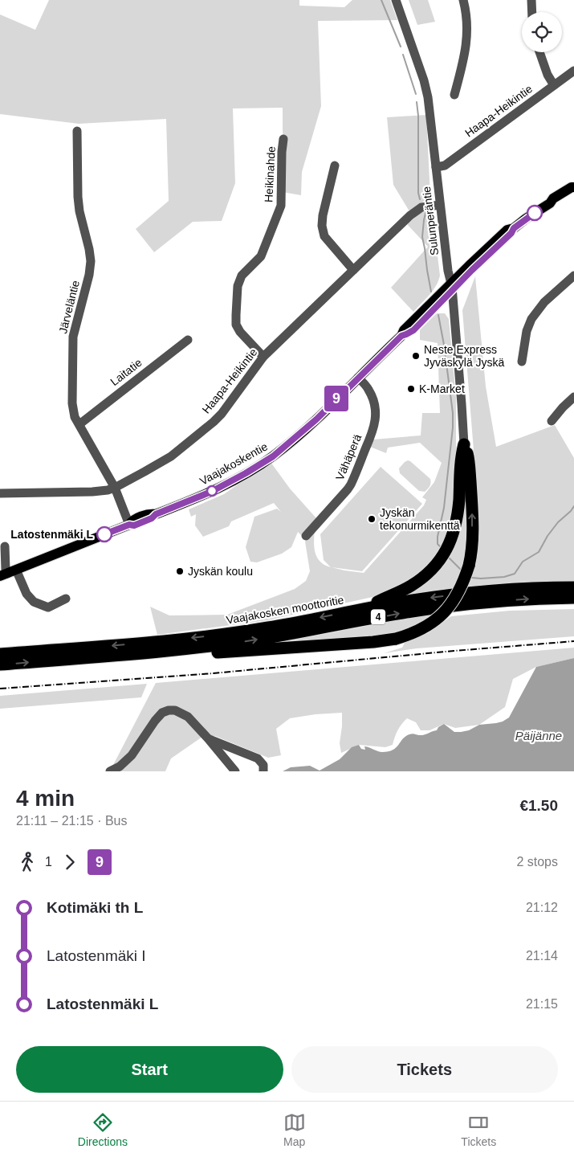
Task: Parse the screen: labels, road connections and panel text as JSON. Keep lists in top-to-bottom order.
{
  "streets": {
    "highway": ["Vaajakosken moottoritie", "4"],
    "main road": ["Vaajakoskentie"],
    "street": [
      "Haapa-Heikintie",
      "Heikinahde",
      "Sulunperäntie",
      "Järveläntie",
      "Laitatie",
      "Vähäperä"
    ]
  },
  "crossings": [
    ["Haapa-Heikintie", "Heikinahde"],
    ["Haapa-Heikintie", "Sulunperäntie"],
    ["Haapa-Heikintie", "Järveläntie"],
    ["Sulunperäntie", "Vaajakoskentie"],
    ["Järveläntie", "Laitatie"],
    ["Järveläntie", "Vaajakoskentie"],
    ["Vähäperä", "Vaajakoskentie"]
  ],
  "water": ["Päijänne"],
  "places": [
    "Neste Express Jyväskylä Jyskä",
    "K-Market",
    "Jyskän tekonurmikenttä",
    "Latostenmäki L",
    "Jyskän koulu"
  ],
  "lines": ["bus line 9"],
  "page": {
    "on_map": "9",
    "heading": ["4 min", "21:11 – 21:15 · Bus", "€1.50"],
    "legs": ["1", "9", "2 stops"],
    "list": [
      {
        "name": "Kotimäki th L",
        "value": "21:12"
      },
      {
        "name": "Latostenmäki I",
        "value": "21:14"
      },
      {
        "name": "Latostenmäki L",
        "value": "21:15"
      }
    ],
    "buttons": ["Start", "Tickets"],
    "tabs": ["Directions", "Map", "Tickets"]
  }
}
